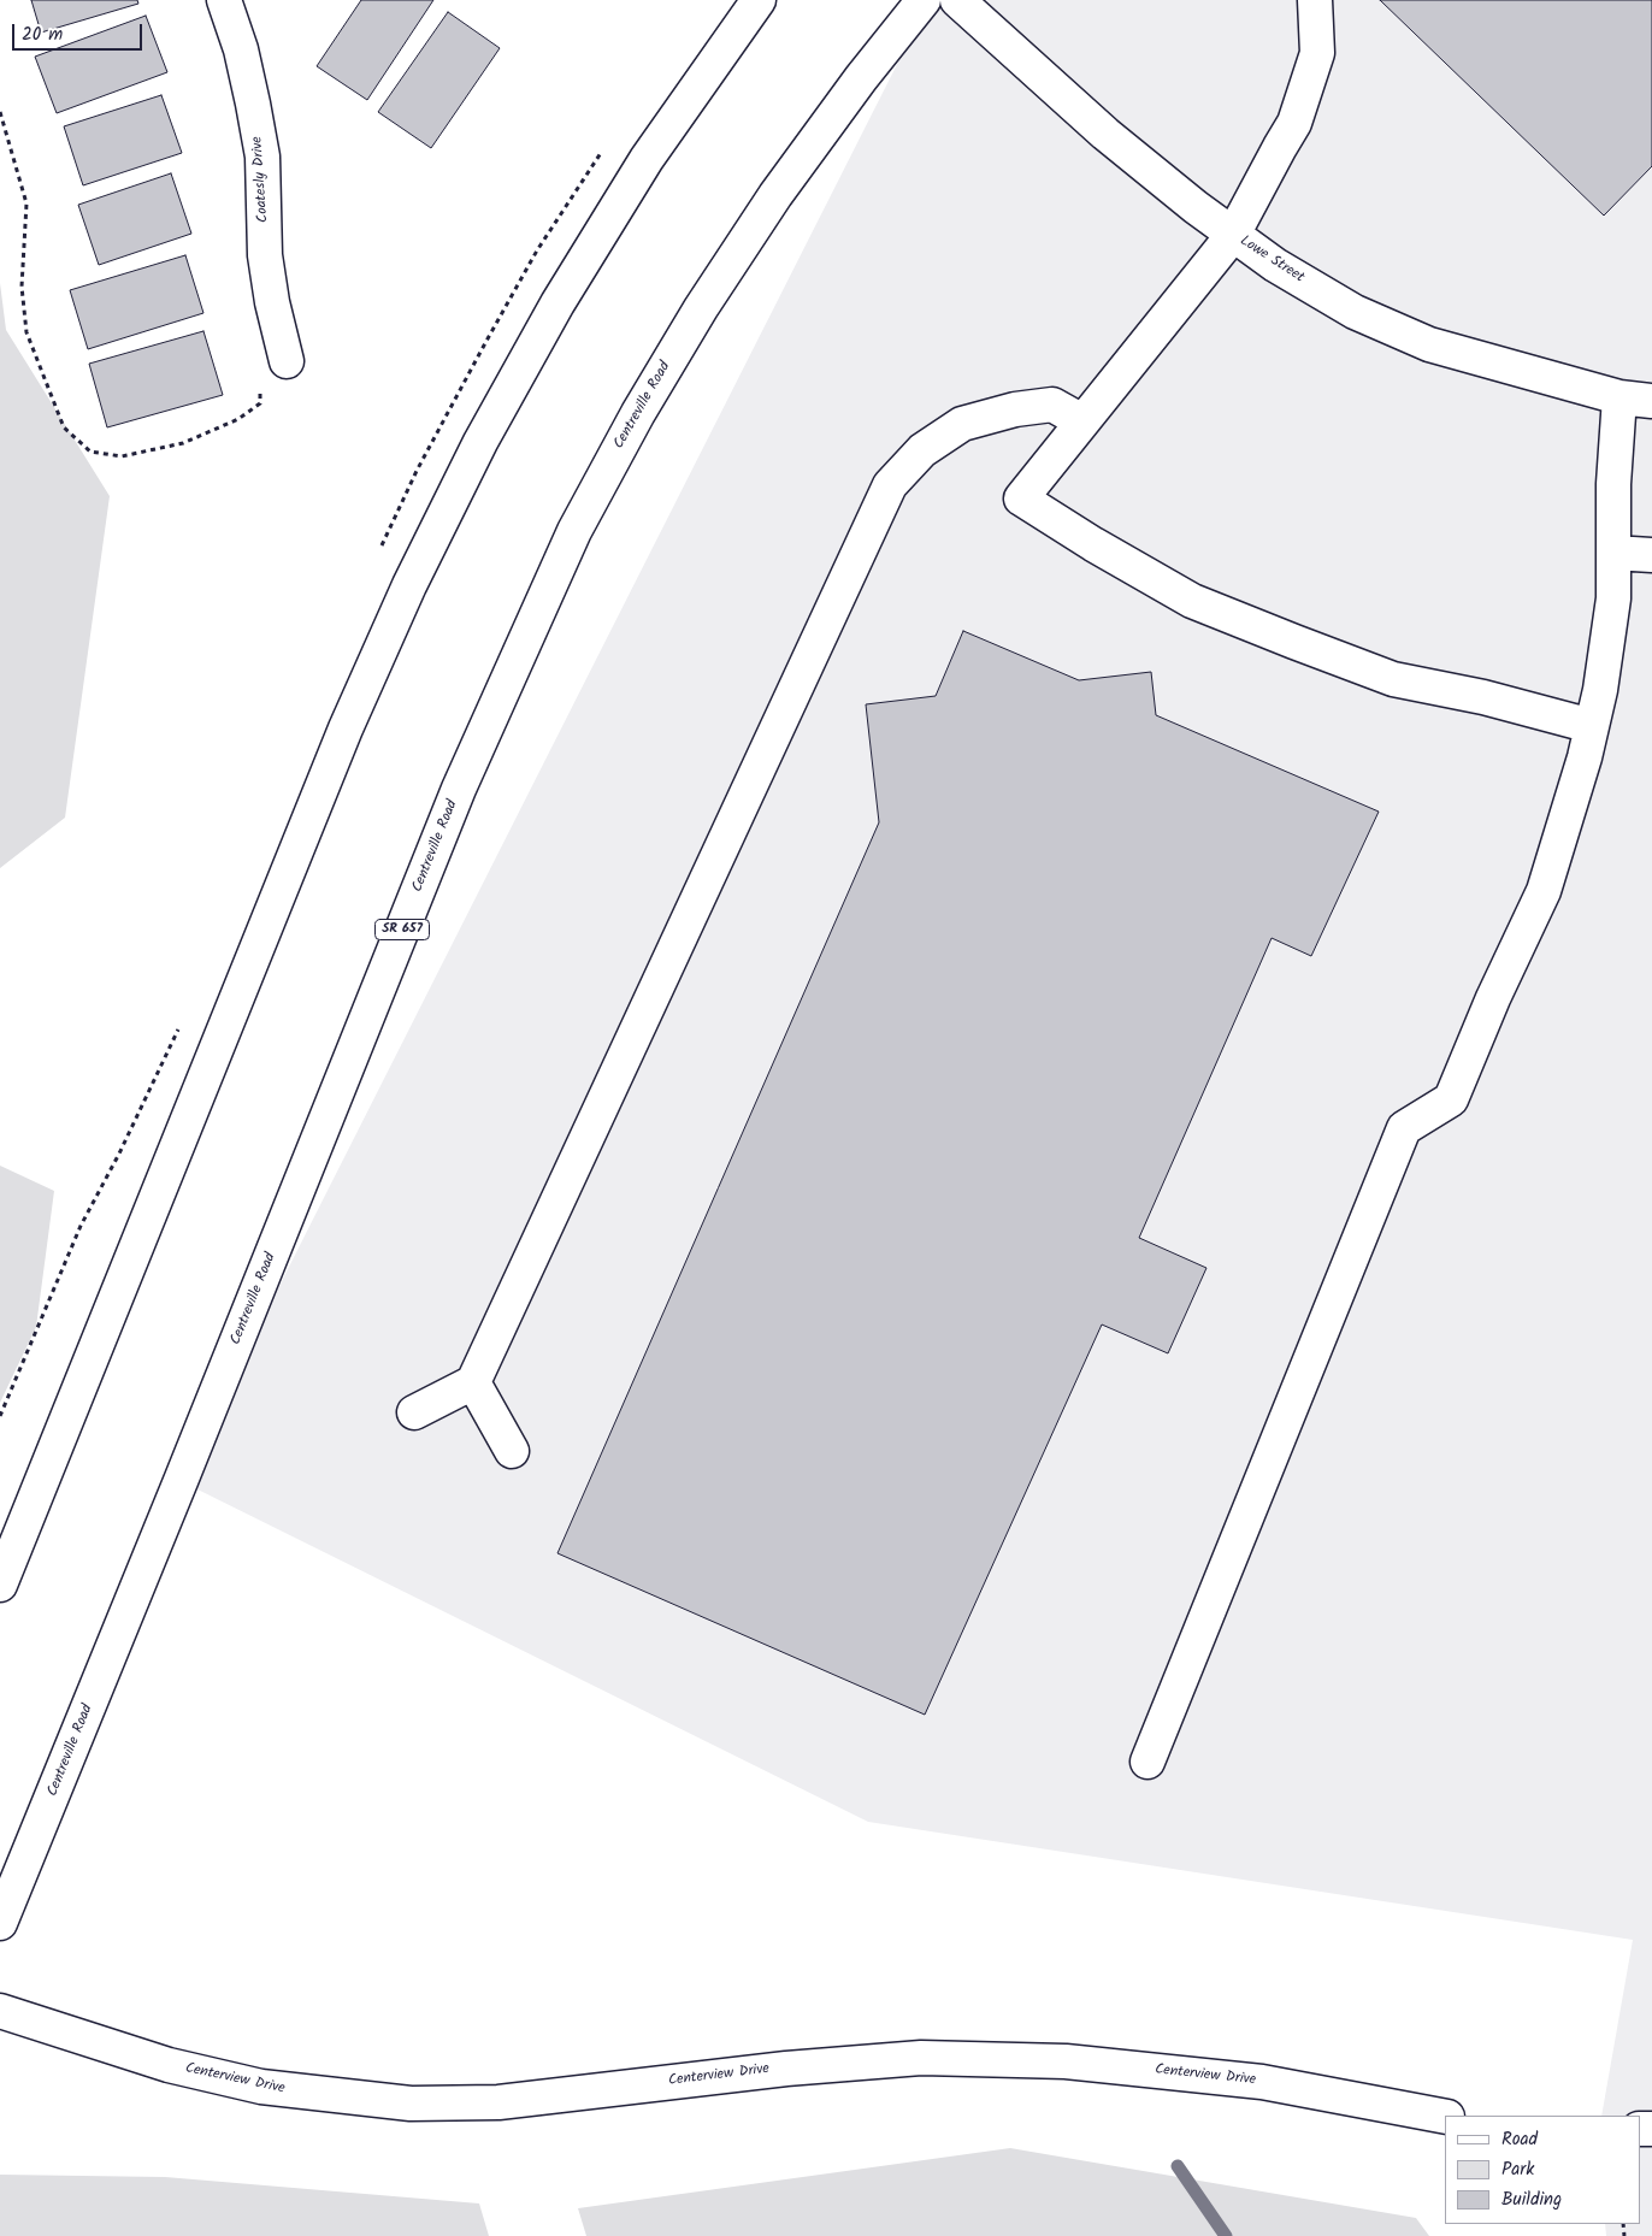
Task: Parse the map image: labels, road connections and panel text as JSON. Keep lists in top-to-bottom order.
{
  "streets": {
    "main road": [
      "Coatesly Drive",
      "Lowe Street",
      "Centreville Road",
      "SR 657",
      "Centerview Drive"
    ]
  },
  "legend": ["Road", "Park", "Building"],
  "scale_bar": "20 m"
}
